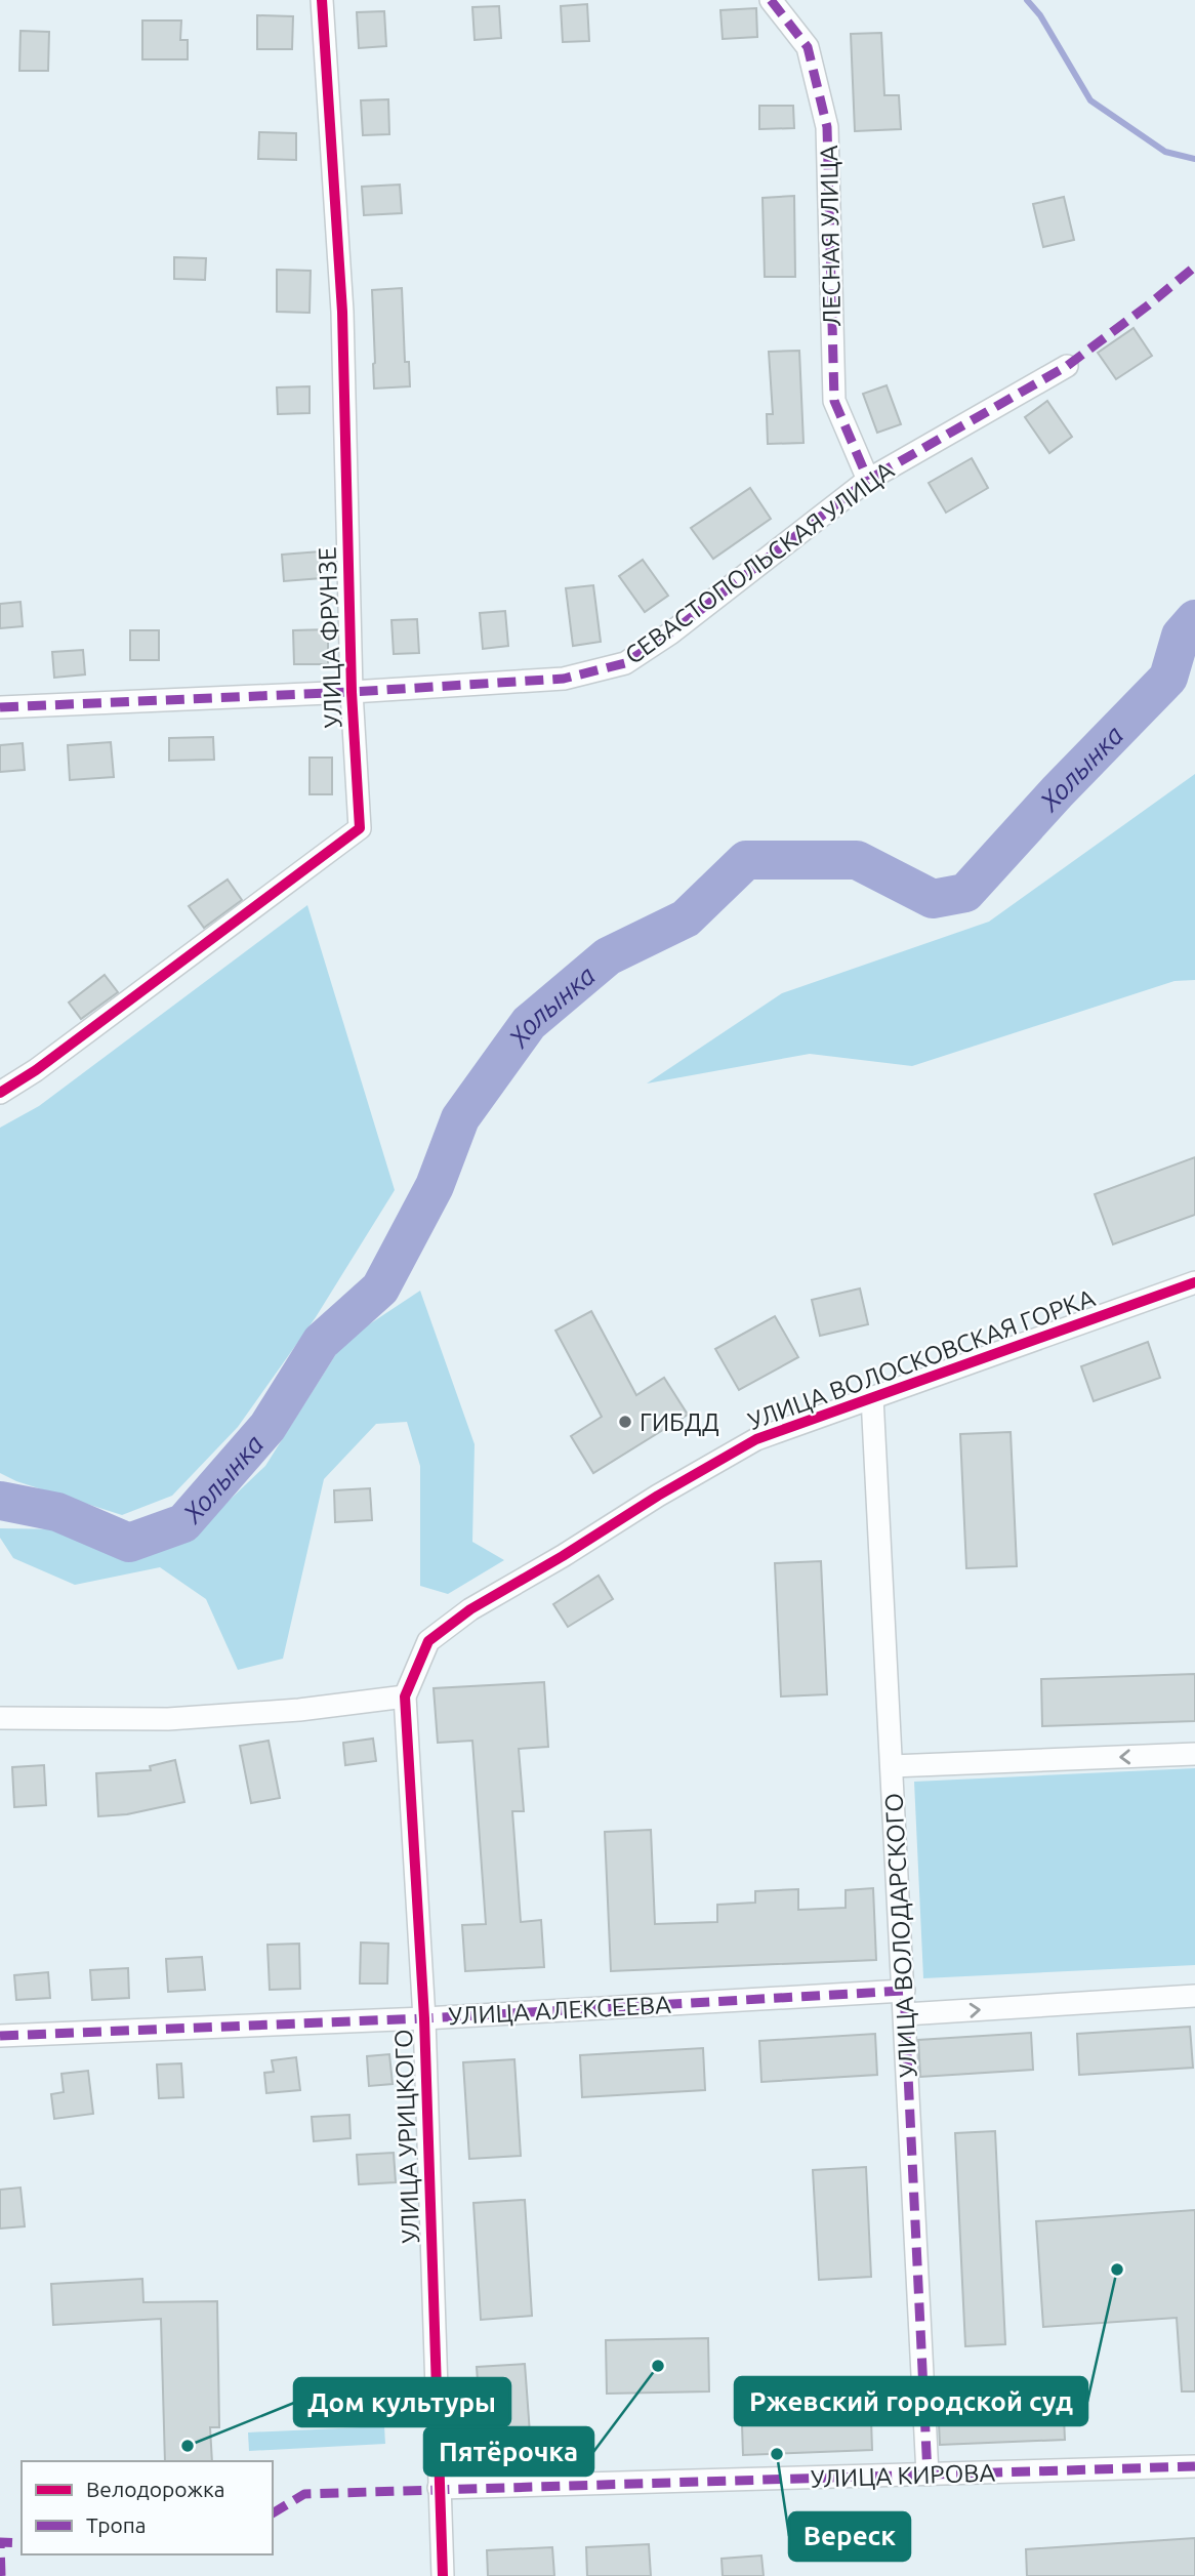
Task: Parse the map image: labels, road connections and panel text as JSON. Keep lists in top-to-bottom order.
{
  "streets": {
    "street": [
      "ЛЕСНАЯ УЛИЦА",
      "СЕВАСТОПОЛЬСКАЯ УЛИЦА",
      "УЛИЦА ФРУНЗЕ",
      "УЛИЦА ВОЛОСКОВСКАЯ ГОРКА",
      "УЛИЦА ВОЛОДАРСКОГО",
      "УЛИЦА АЛЕКСЕЕВА",
      "УЛИЦА УРИЦКОГО",
      "УЛИЦА КИРОВА"
    ]
  },
  "crossings": [
    ["ЛЕСНАЯ УЛИЦА", "СЕВАСТОПОЛЬСКАЯ УЛИЦА"],
    ["СЕВАСТОПОЛЬСКАЯ УЛИЦА", "УЛИЦА ФРУНЗЕ"],
    ["УЛИЦА ВОЛОСКОВСКАЯ ГОРКА", "УЛИЦА ВОЛОДАРСКОГО"],
    ["УЛИЦА ВОЛОСКОВСКАЯ ГОРКА", "УЛИЦА УРИЦКОГО"],
    ["УЛИЦА ВОЛОДАРСКОГО", "УЛИЦА АЛЕКСЕЕВА"],
    ["УЛИЦА ВОЛОДАРСКОГО", "УЛИЦА КИРОВА"],
    ["УЛИЦА АЛЕКСЕЕВА", "УЛИЦА УРИЦКОГО"],
    ["УЛИЦА УРИЦКОГО", "УЛИЦА КИРОВА"]
  ],
  "water": ["Холынка"],
  "places": [
    "ГИБДД",
    "Ржевский городской суд",
    "Пятёрочка",
    "Дом культуры",
    "Вереск"
  ],
  "legend": ["Велодорожка", "Тропа"]
}
